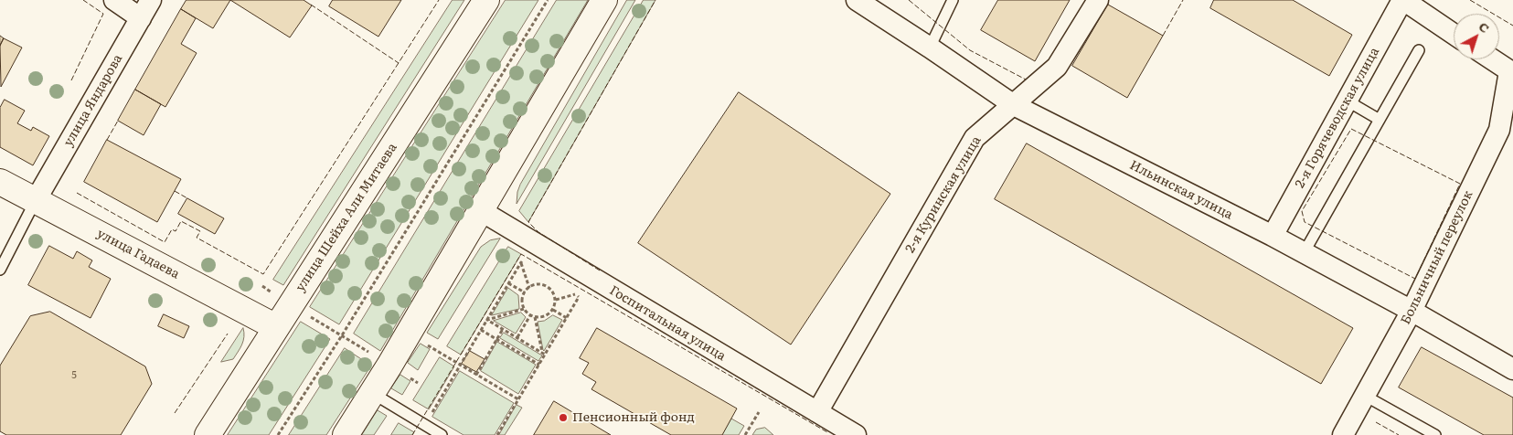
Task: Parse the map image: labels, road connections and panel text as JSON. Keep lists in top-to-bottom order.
{
  "streets": {
    "main road": ["улица Шейха Али Митаева", "улица Гадаева"],
    "street": [
      "улица Яндарова",
      "2-я Горячеводская улица",
      "Ильинская улица",
      "2-я Куринская улица",
      "Больничный переулок",
      "Госпитальная улица"
    ]
  },
  "crossings": [
    ["улица Яндарова", "улица Гадаева"],
    ["2-я Горячеводская улица", "Ильинская улица"],
    ["Ильинская улица", "2-я Куринская улица"],
    ["Ильинская улица", "Больничный переулок"],
    ["2-я Куринская улица", "Госпитальная улица"],
    ["улица Шейха Али Митаева", "улица Гадаева"]
  ],
  "places": ["Пенсионный фонд"],
  "house_numbers": ["5"],
  "north": "top right"
}
